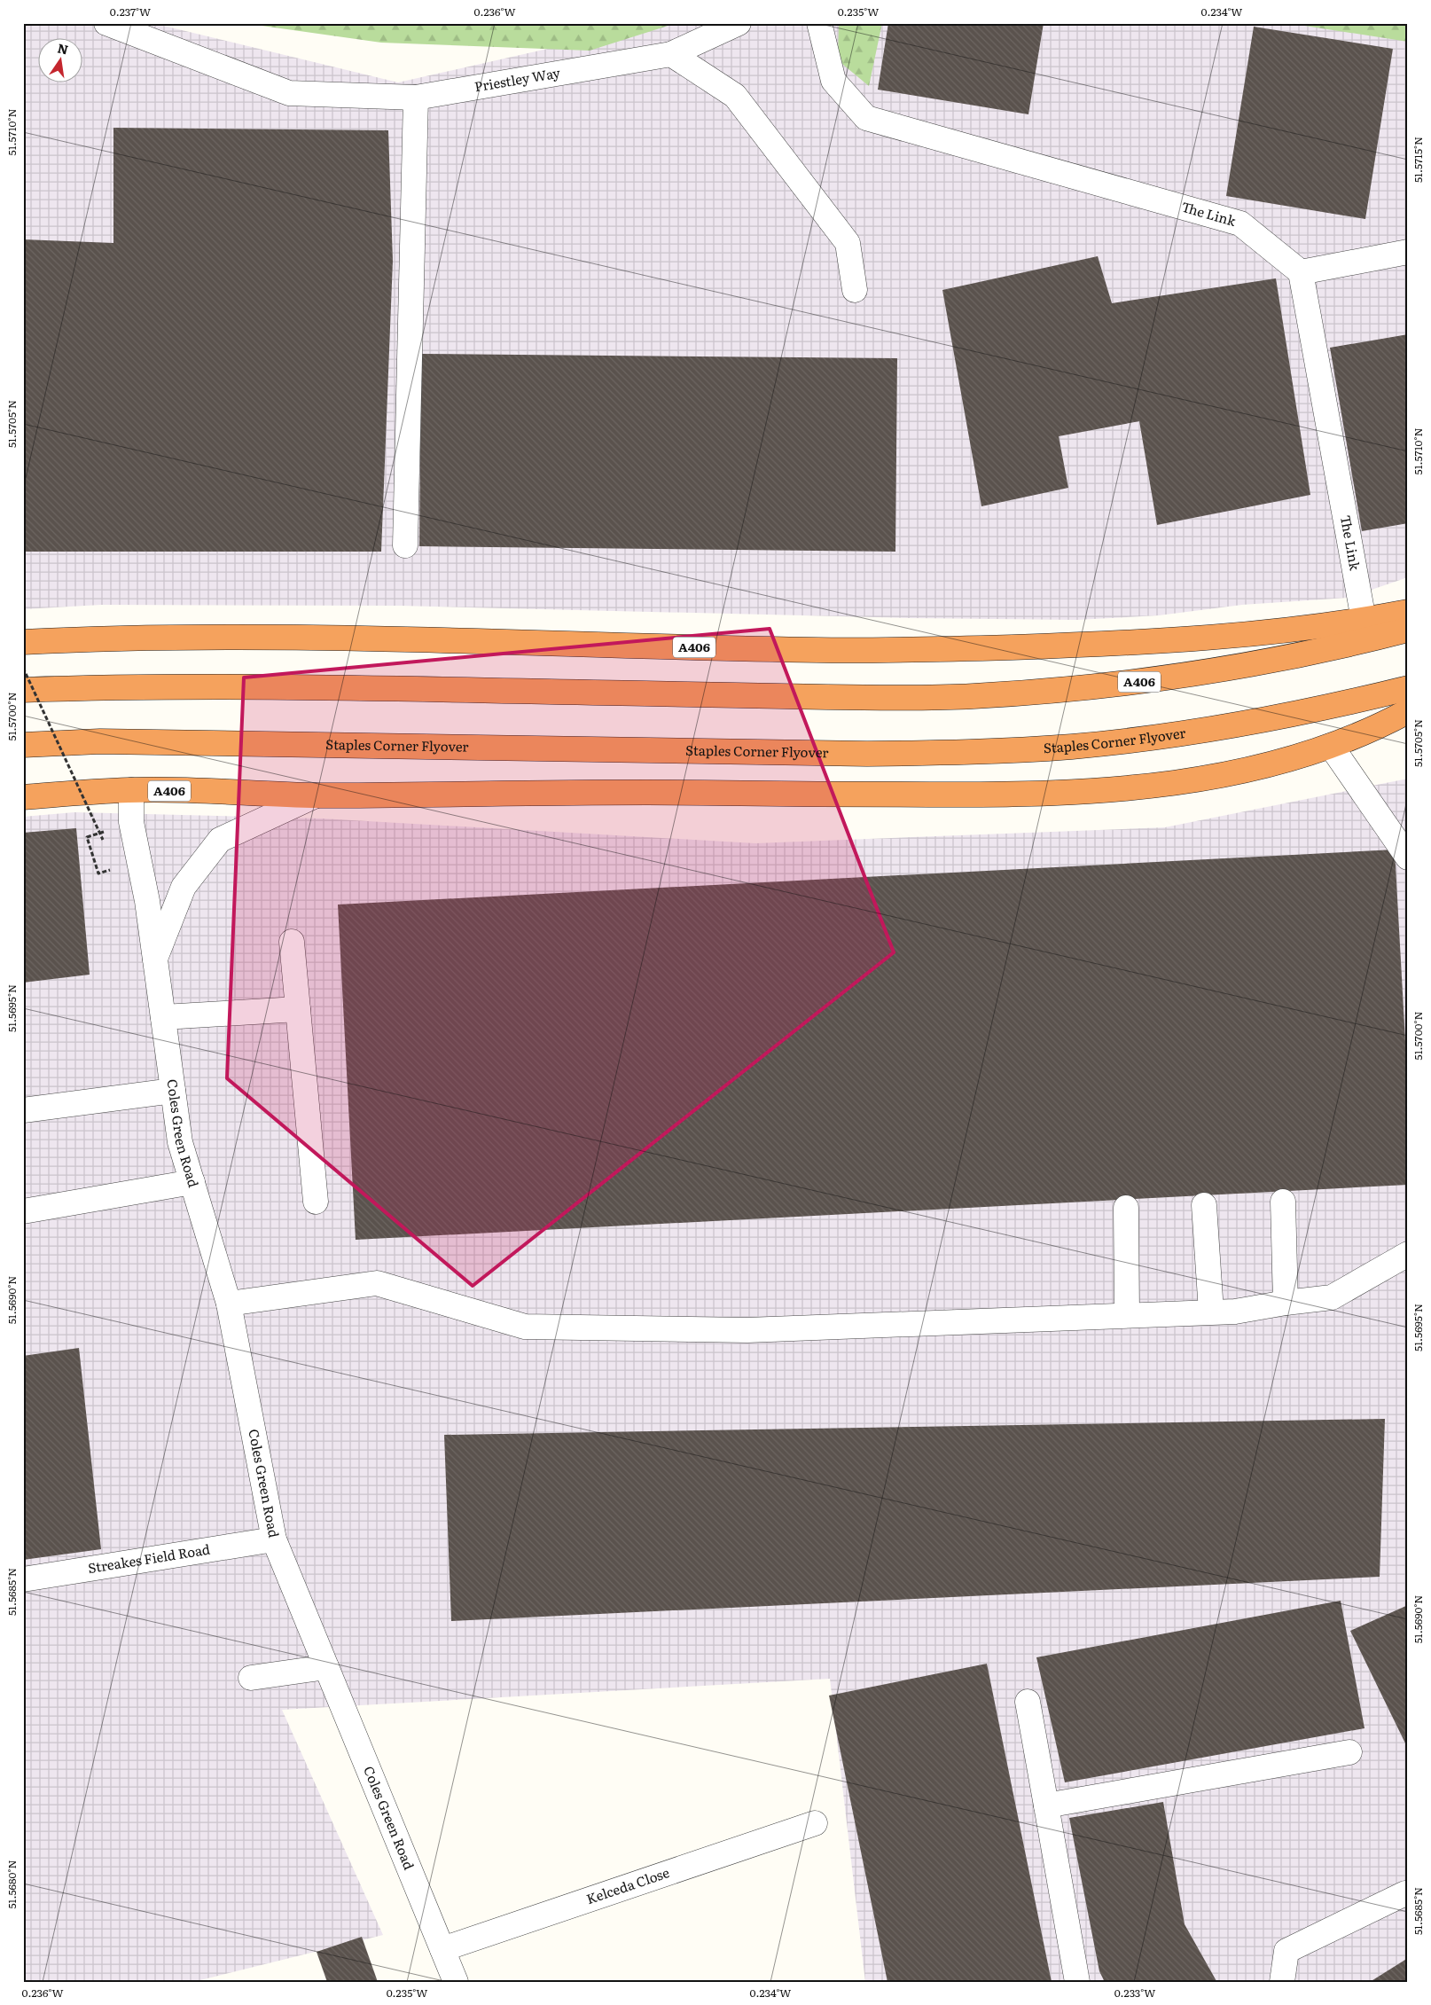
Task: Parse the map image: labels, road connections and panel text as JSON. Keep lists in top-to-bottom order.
{
  "streets": {
    "highway": ["A406", "Staples Corner Flyover"],
    "street": [
      "Priestley Way",
      "The Link",
      "Coles Green Road",
      "Streakes Field Road",
      "Kelceda Close"
    ]
  },
  "crossings": [
    ["The Link", "A406"],
    ["A406", "Coles Green Road"],
    ["Coles Green Road", "Streakes Field Road"],
    ["Coles Green Road", "Kelceda Close"]
  ],
  "north": "top",
  "coordinates": [
    "0.237°W",
    "0.236°W",
    "0.235°W",
    "0.234°W",
    "51.5710°N",
    "51.5715°N",
    "51.5705°N",
    "51.5700°N",
    "51.5695°N",
    "51.5690°N",
    "51.5685°N",
    "51.5680°N",
    "0.233°W"
  ]
}
